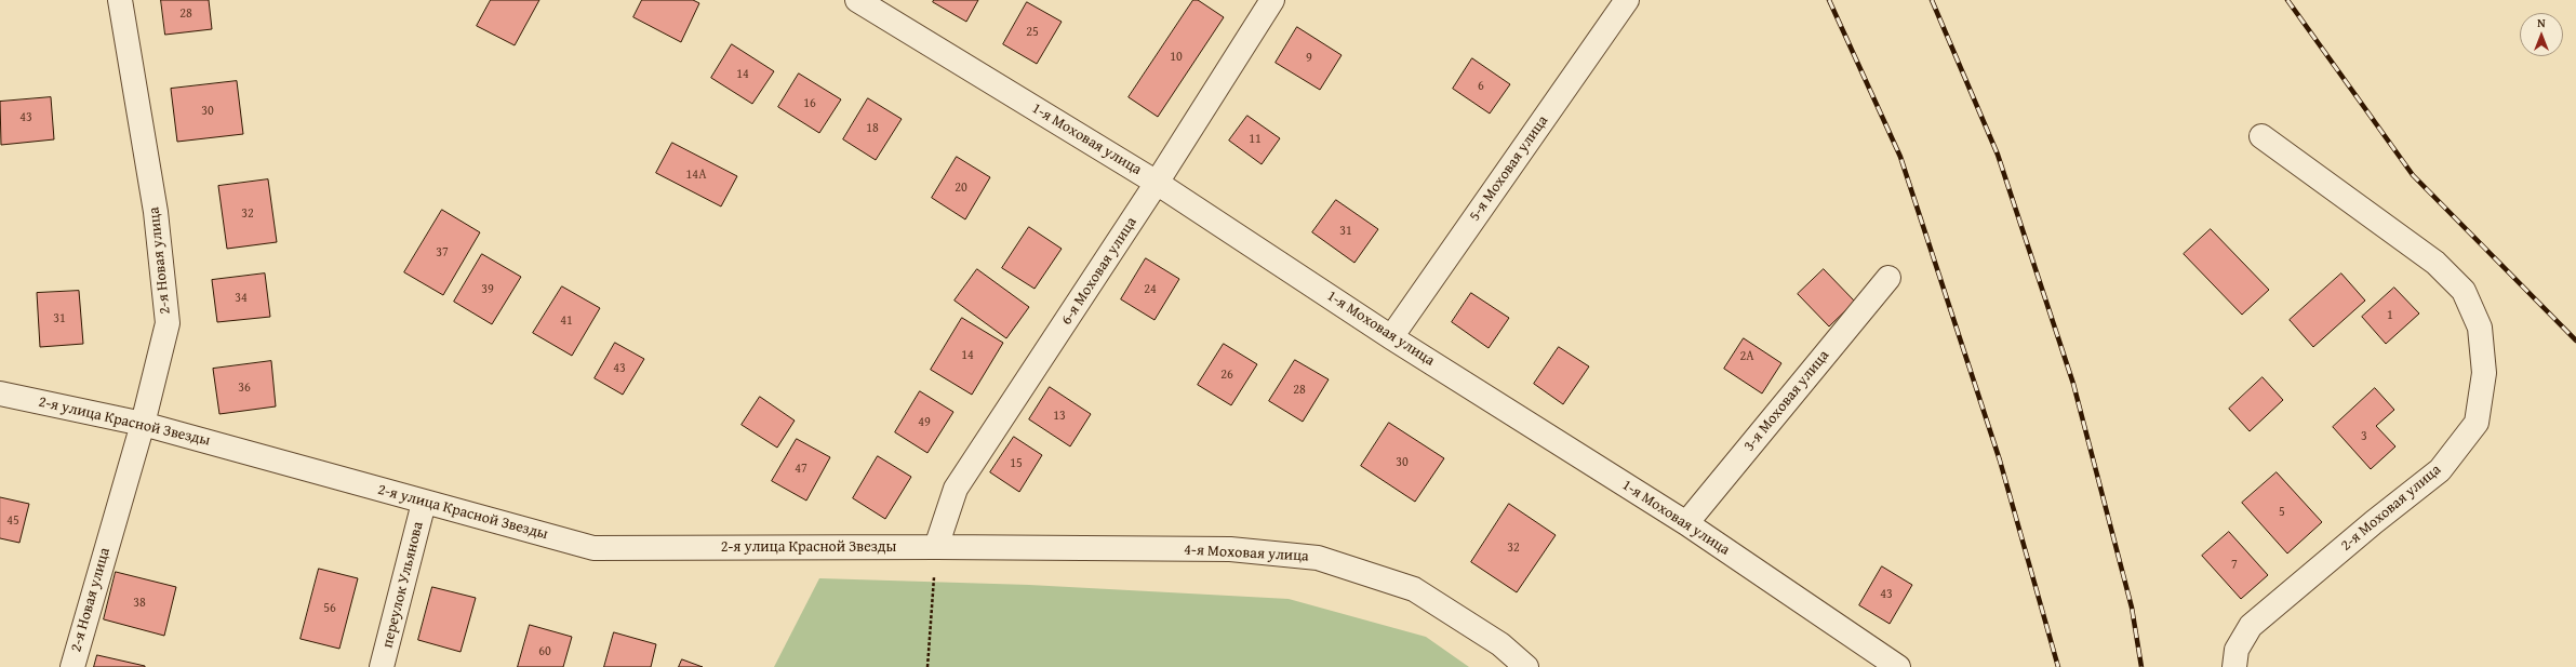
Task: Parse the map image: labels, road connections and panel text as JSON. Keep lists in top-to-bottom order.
{
  "streets": {
    "street": [
      "1-я Моховая улица",
      "5-я Моховая улица",
      "2-я Новая улица",
      "6-я Моховая улица",
      "3-я Моховая улица",
      "2-я улица Красной Звезды",
      "2-я Моховая улица",
      "4-я Моховая улица",
      "переулок Ульянова"
    ]
  },
  "crossings": [
    ["1-я Моховая улица", "5-я Моховая улица"],
    ["1-я Моховая улица", "6-я Моховая улица"],
    ["1-я Моховая улица", "3-я Моховая улица"],
    ["2-я Новая улица", "2-я улица Красной Звезды"],
    ["6-я Моховая улица", "2-я улица Красной Звезды"],
    ["6-я Моховая улица", "4-я Моховая улица"],
    ["2-я улица Красной Звезды", "4-я Моховая улица"],
    ["2-я улица Красной Звезды", "переулок Ульянова"]
  ],
  "house_numbers": [
    "28",
    "25",
    "10",
    "9",
    "14",
    "6",
    "16",
    "30",
    "43",
    "18",
    "11",
    "14А",
    "20",
    "32",
    "31",
    "37",
    "39",
    "24",
    "34",
    "1",
    "31",
    "41",
    "14",
    "2А",
    "43",
    "26",
    "36",
    "28",
    "13",
    "49",
    "3",
    "30",
    "15",
    "47",
    "5",
    "45",
    "32",
    "7",
    "43",
    "38",
    "56",
    "60"
  ],
  "north": "top"
}
